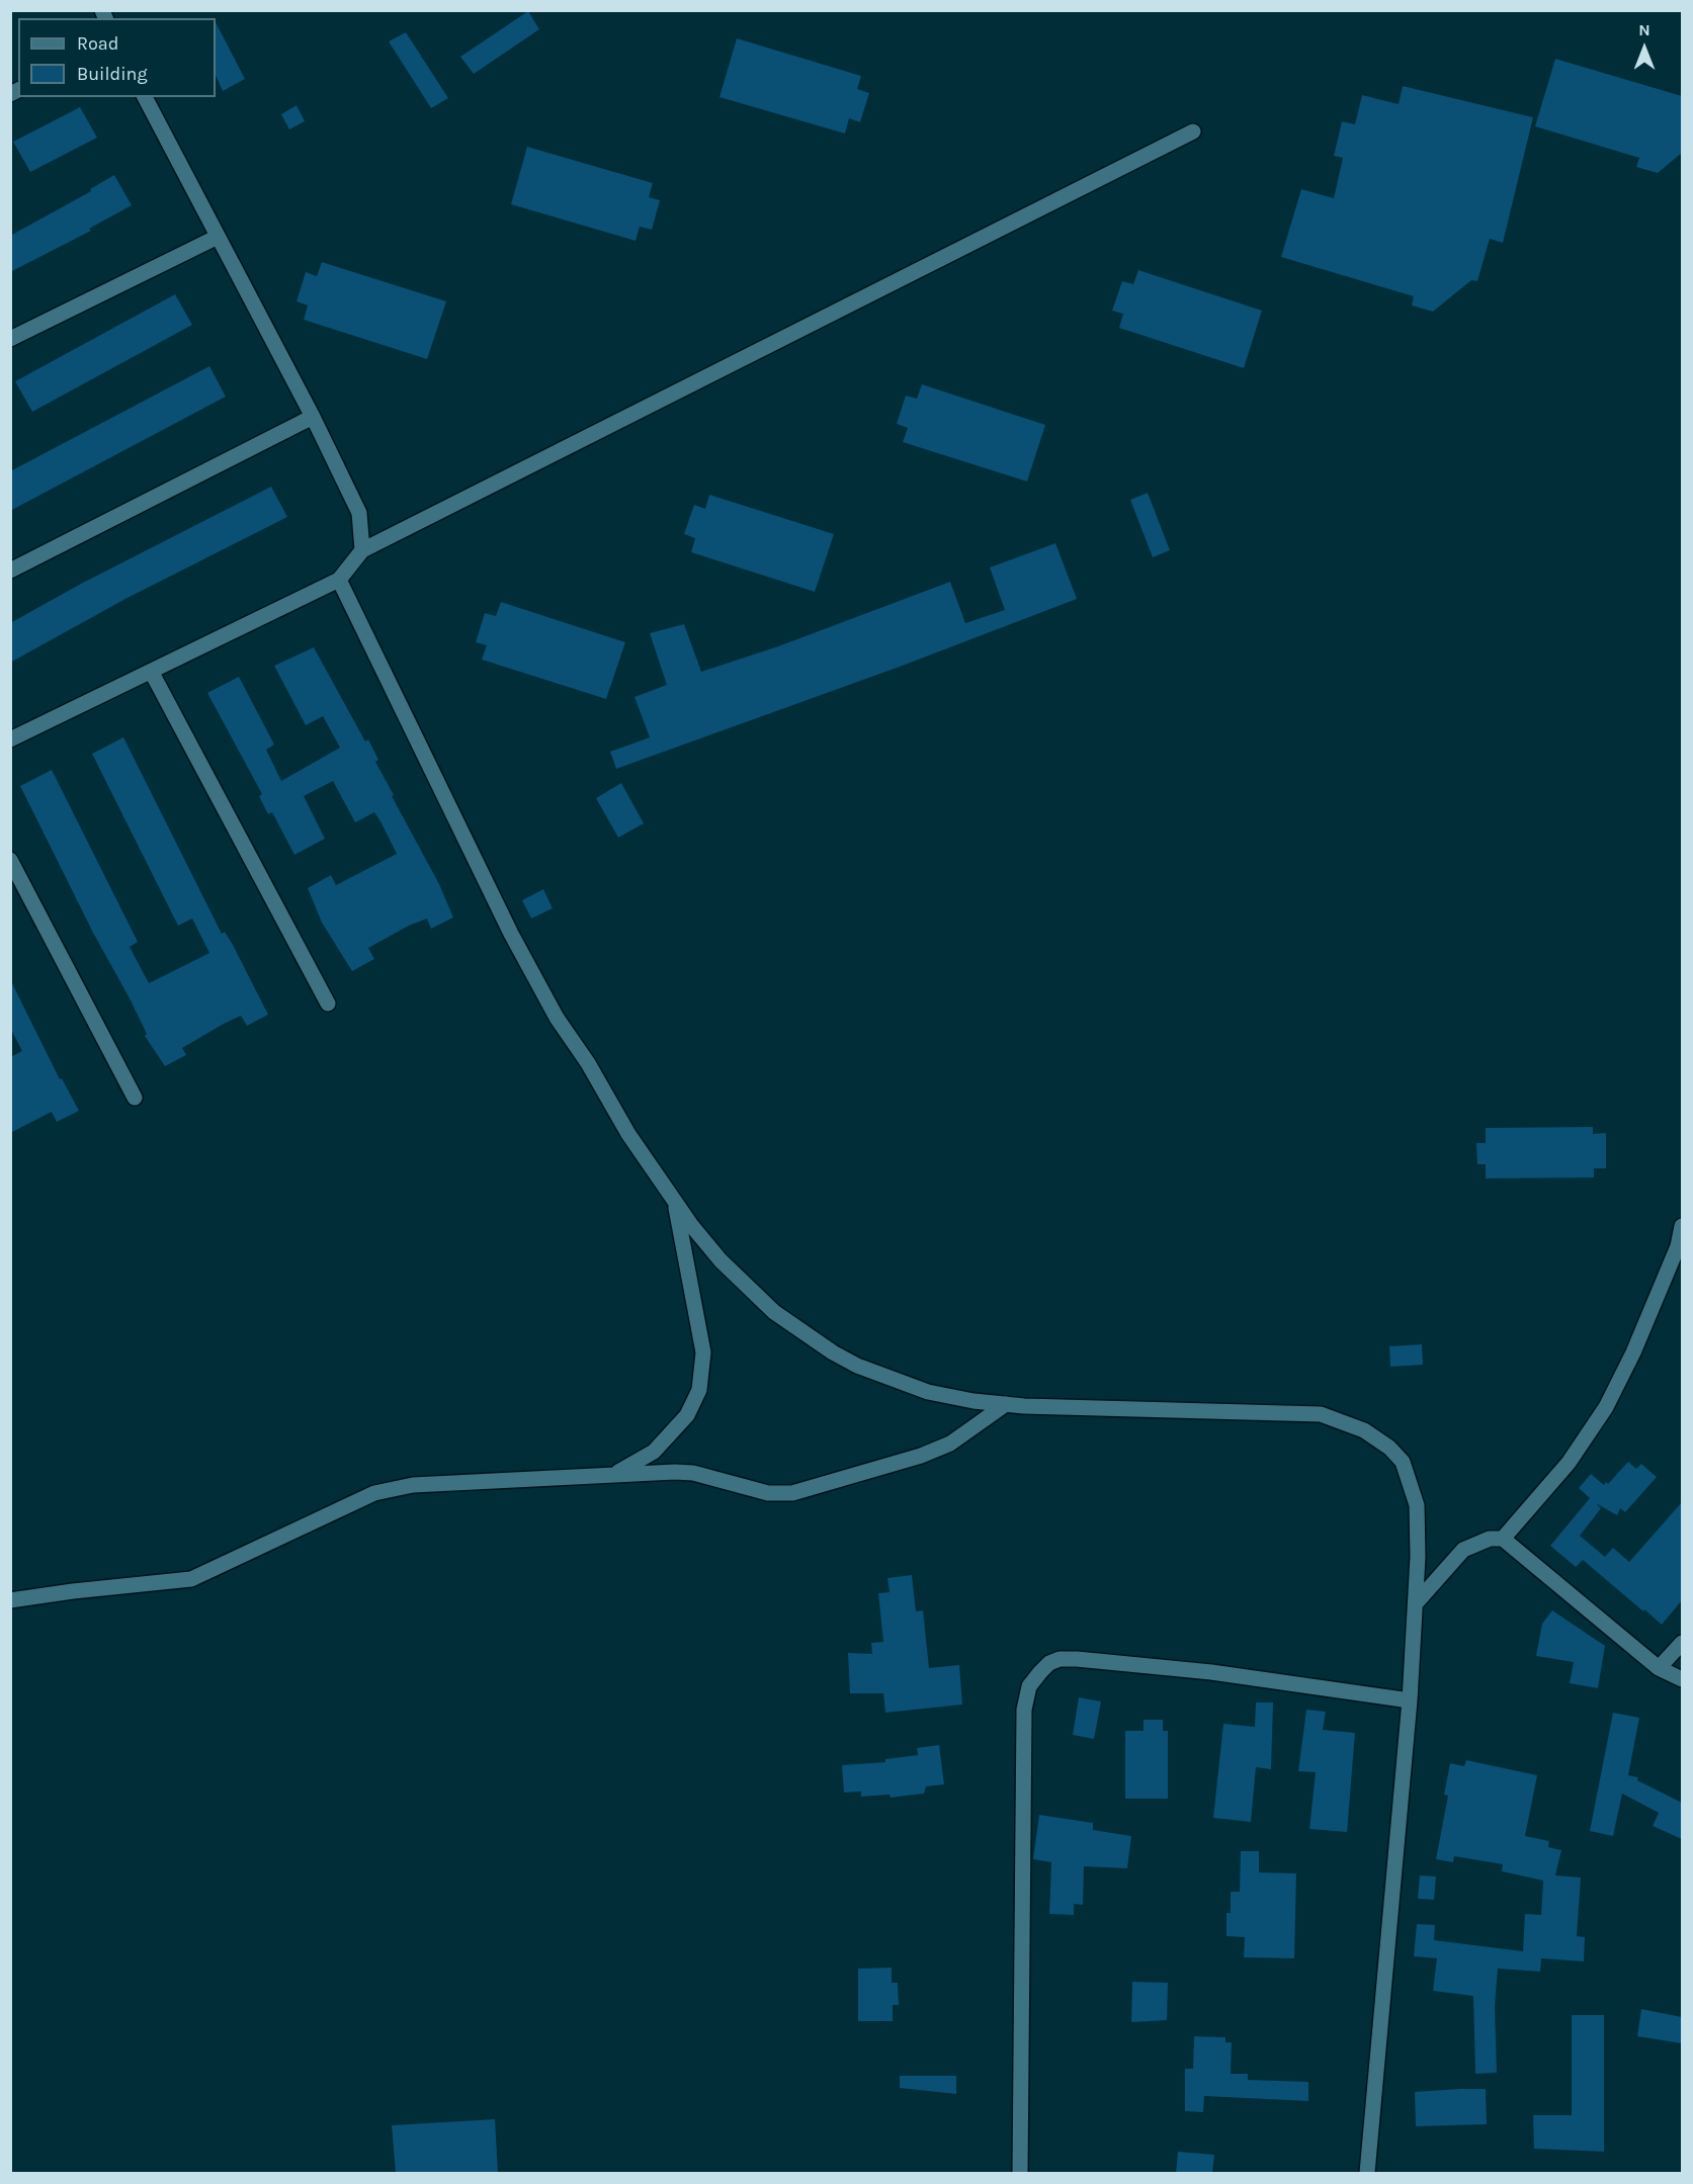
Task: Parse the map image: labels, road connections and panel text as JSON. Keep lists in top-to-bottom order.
{
  "legend": ["Road", "Building"],
  "north": "top"
}
